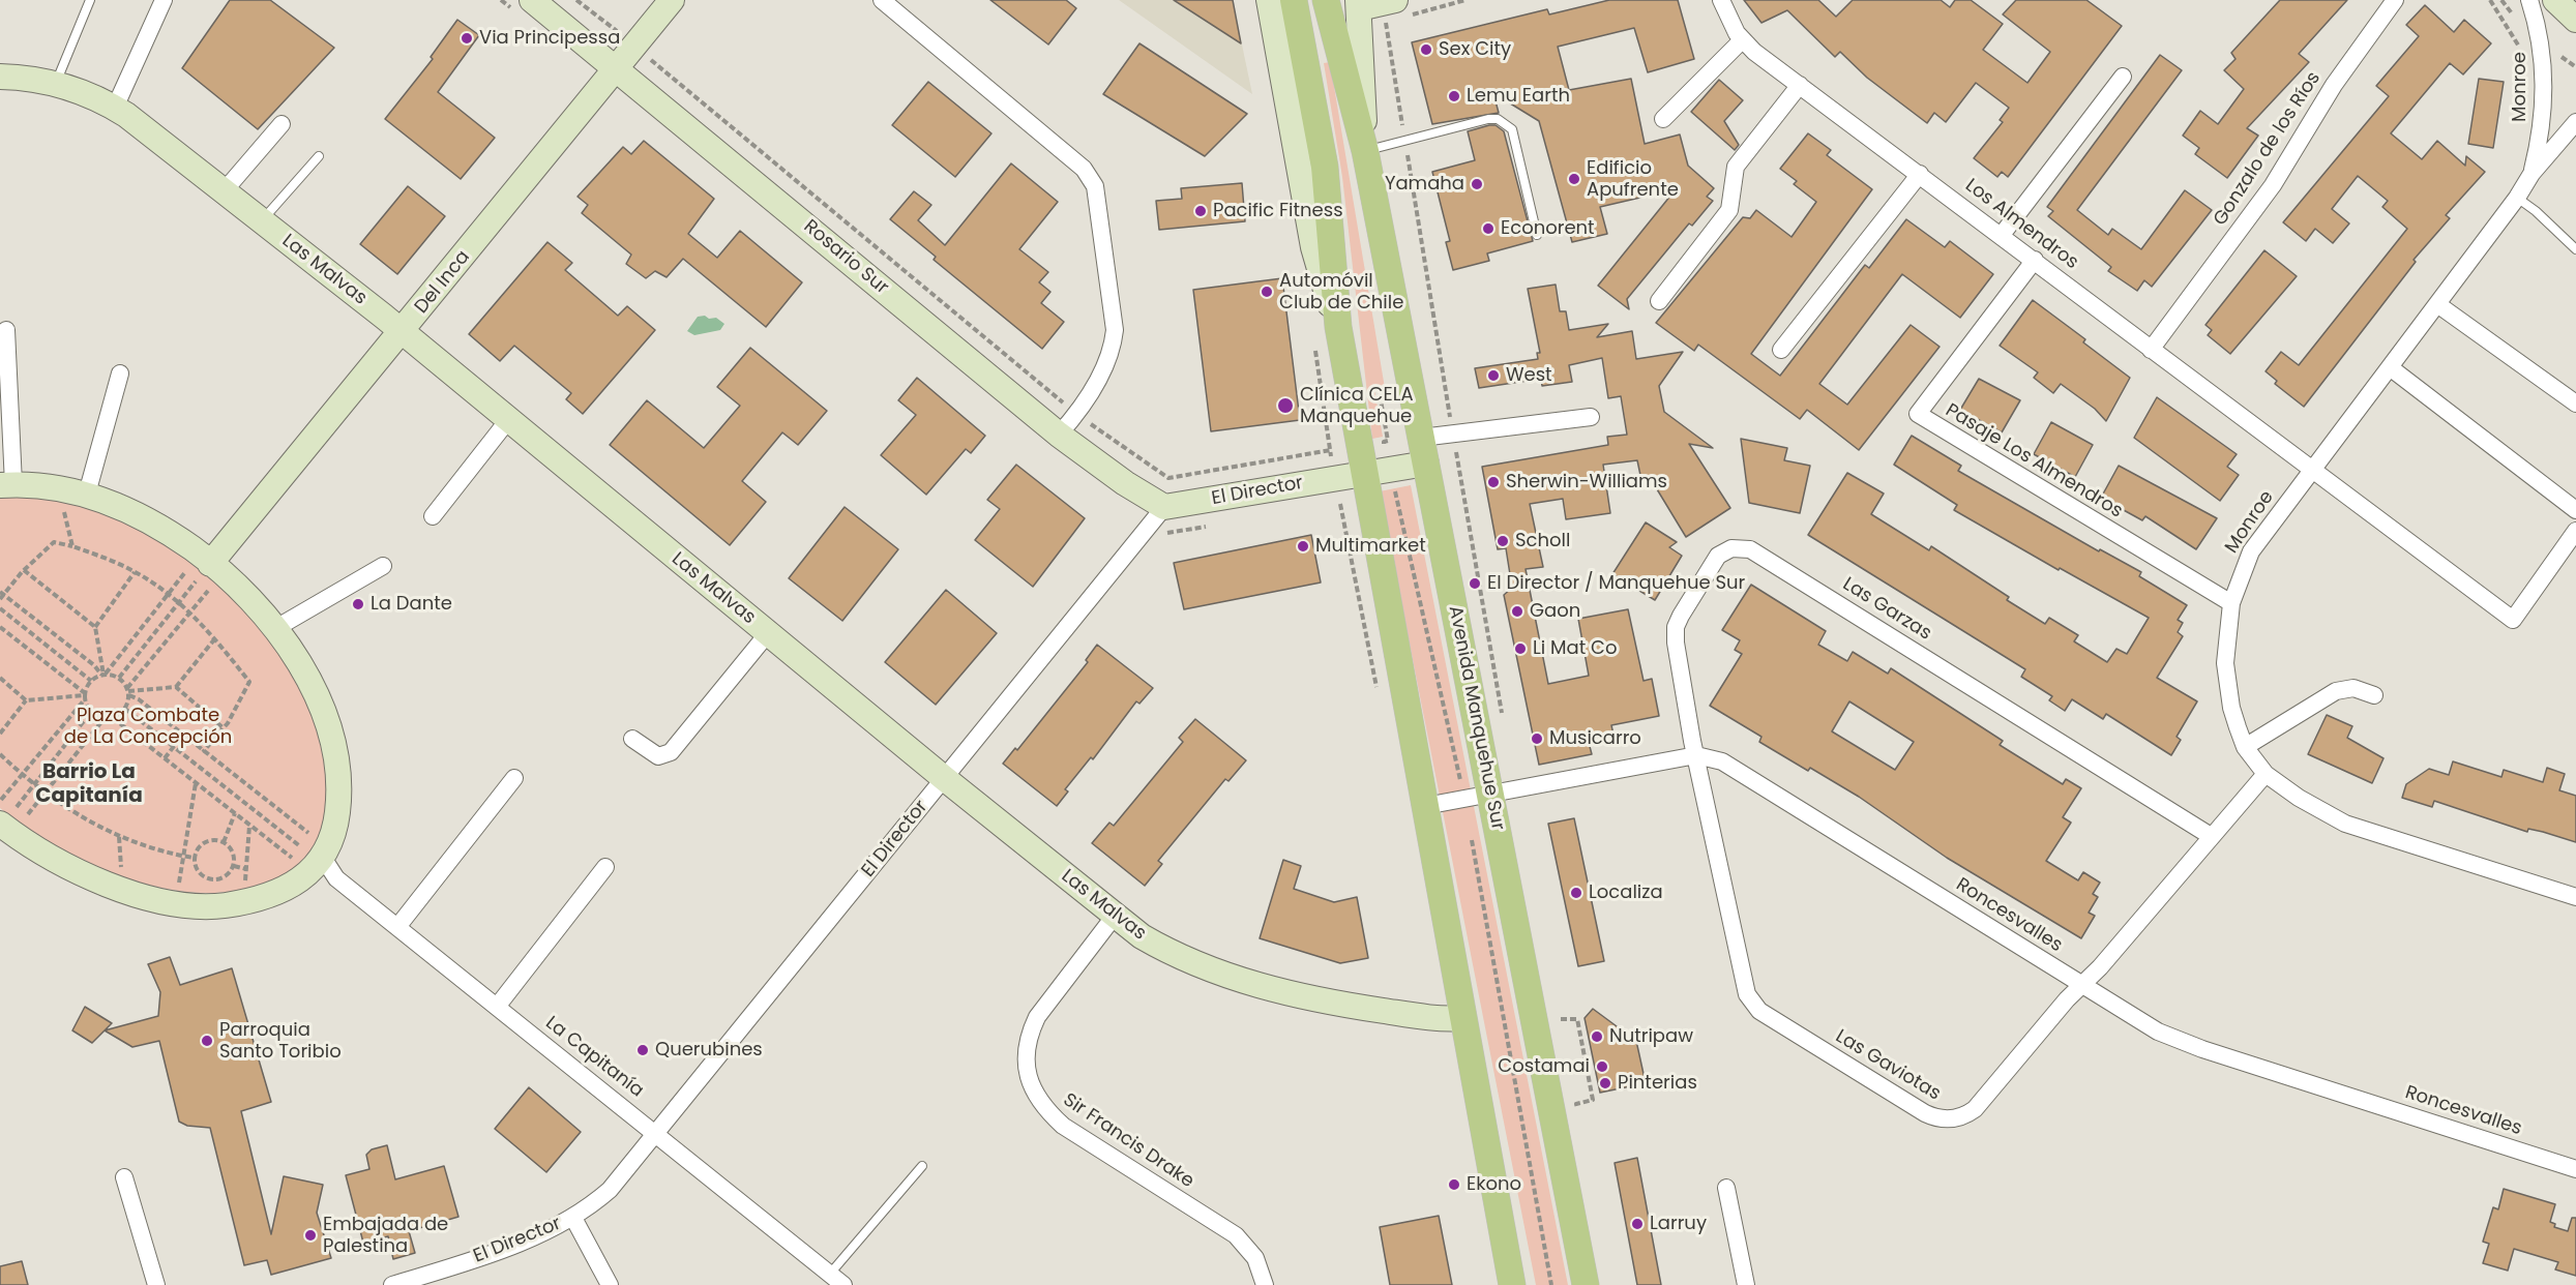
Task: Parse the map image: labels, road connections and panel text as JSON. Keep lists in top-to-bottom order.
{
  "streets": {
    "main road": ["Avenida Manquehue Sur"],
    "street": [
      "Monroe",
      "Gonzalo de los Ríos",
      "Los Almendros",
      "Rosario Sur",
      "Las Malvas",
      "Del Inca",
      "Pasaje Los Almendros",
      "El Director",
      "Las Garzas",
      "Roncesvalles",
      "La Capitanía",
      "Las Gaviotas",
      "Sir Francis Drake"
    ]
  },
  "crossings": [
    ["Monroe", "Los Almendros"],
    ["Monroe", "Pasaje Los Almendros"],
    ["Monroe", "Las Gaviotas"],
    ["Gonzalo de los Ríos", "Los Almendros"],
    ["Los Almendros", "Pasaje Los Almendros"],
    ["Rosario Sur", "Del Inca"],
    ["Rosario Sur", "El Director"],
    ["Las Malvas", "Del Inca"],
    ["Las Malvas", "El Director"],
    ["Las Malvas", "Sir Francis Drake"],
    ["El Director", "Avenida Manquehue Sur"],
    ["El Director", "La Capitanía"],
    ["Las Garzas", "Roncesvalles"],
    ["Las Garzas", "Las Gaviotas"],
    ["Avenida Manquehue Sur", "Roncesvalles"],
    ["Roncesvalles", "Las Gaviotas"]
  ],
  "districts": ["Barrio La Capitanía"],
  "parks": ["Plaza Combate de La Concepción"],
  "places": [
    "Via Principessa",
    "Sex City",
    "Lemu Earth",
    "Edificio Apufrente",
    "Yamaha",
    "Pacific Fitness",
    "Econorent",
    "Automóvil Club de Chile",
    "West",
    "Clínica CELA Manquehue",
    "Sherwin-Williams",
    "Scholl",
    "Multimarket",
    "El Director / Manquehue Sur",
    "La Dante",
    "Gaon",
    "Li Mat Co",
    "Musicarro",
    "Localiza",
    "Nutripaw",
    "Parroquia Santo Toribio",
    "Querubines",
    "Costamai",
    "Pinterias",
    "Ekono",
    "Larruy",
    "Embajada de Palestina"
  ]
}
